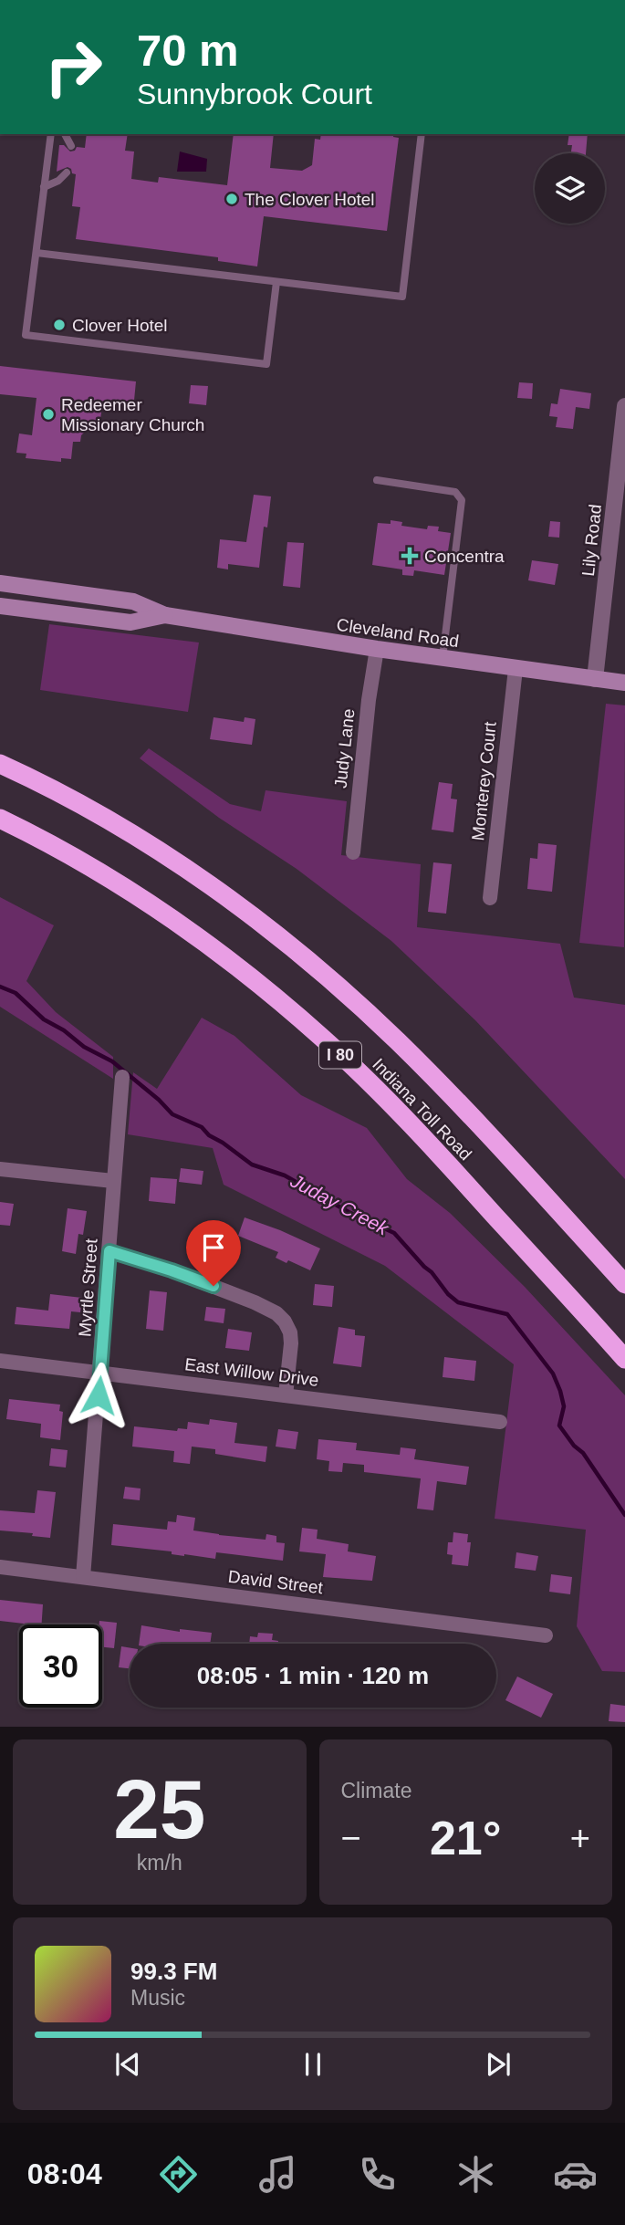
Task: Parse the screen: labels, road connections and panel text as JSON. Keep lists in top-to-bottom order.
{
  "streets": {
    "highway": ["I 80", "Indiana Toll Road"],
    "main road": ["Cleveland Road"],
    "street": [
      "Lily Road",
      "Judy Lane",
      "Monterey Court",
      "Myrtle Street",
      "East Willow Drive",
      "David Street"
    ]
  },
  "crossings": [
    ["Lily Road", "Cleveland Road"],
    ["Cleveland Road", "Judy Lane"],
    ["Cleveland Road", "Monterey Court"],
    ["Myrtle Street", "East Willow Drive"],
    ["Myrtle Street", "David Street"]
  ],
  "water": ["Juday Creek"],
  "places": {
    "other": ["The Clover Hotel", "Clover Hotel", "Redeemer Missionary Church"],
    "health": ["Concentra"]
  },
  "page": {
    "turn": ["70 m", "Sunnybrook Court"],
    "limit": "30",
    "trip": "08:05 · 1 min · 120 m",
    "tile": [
      ["25", "km/h"],
      "Climate"
    ],
    "heat": ["−", "21°", "+"],
    "song": ["99.3 FM", "Music"],
    "tabs": "08:04"
  }
}
